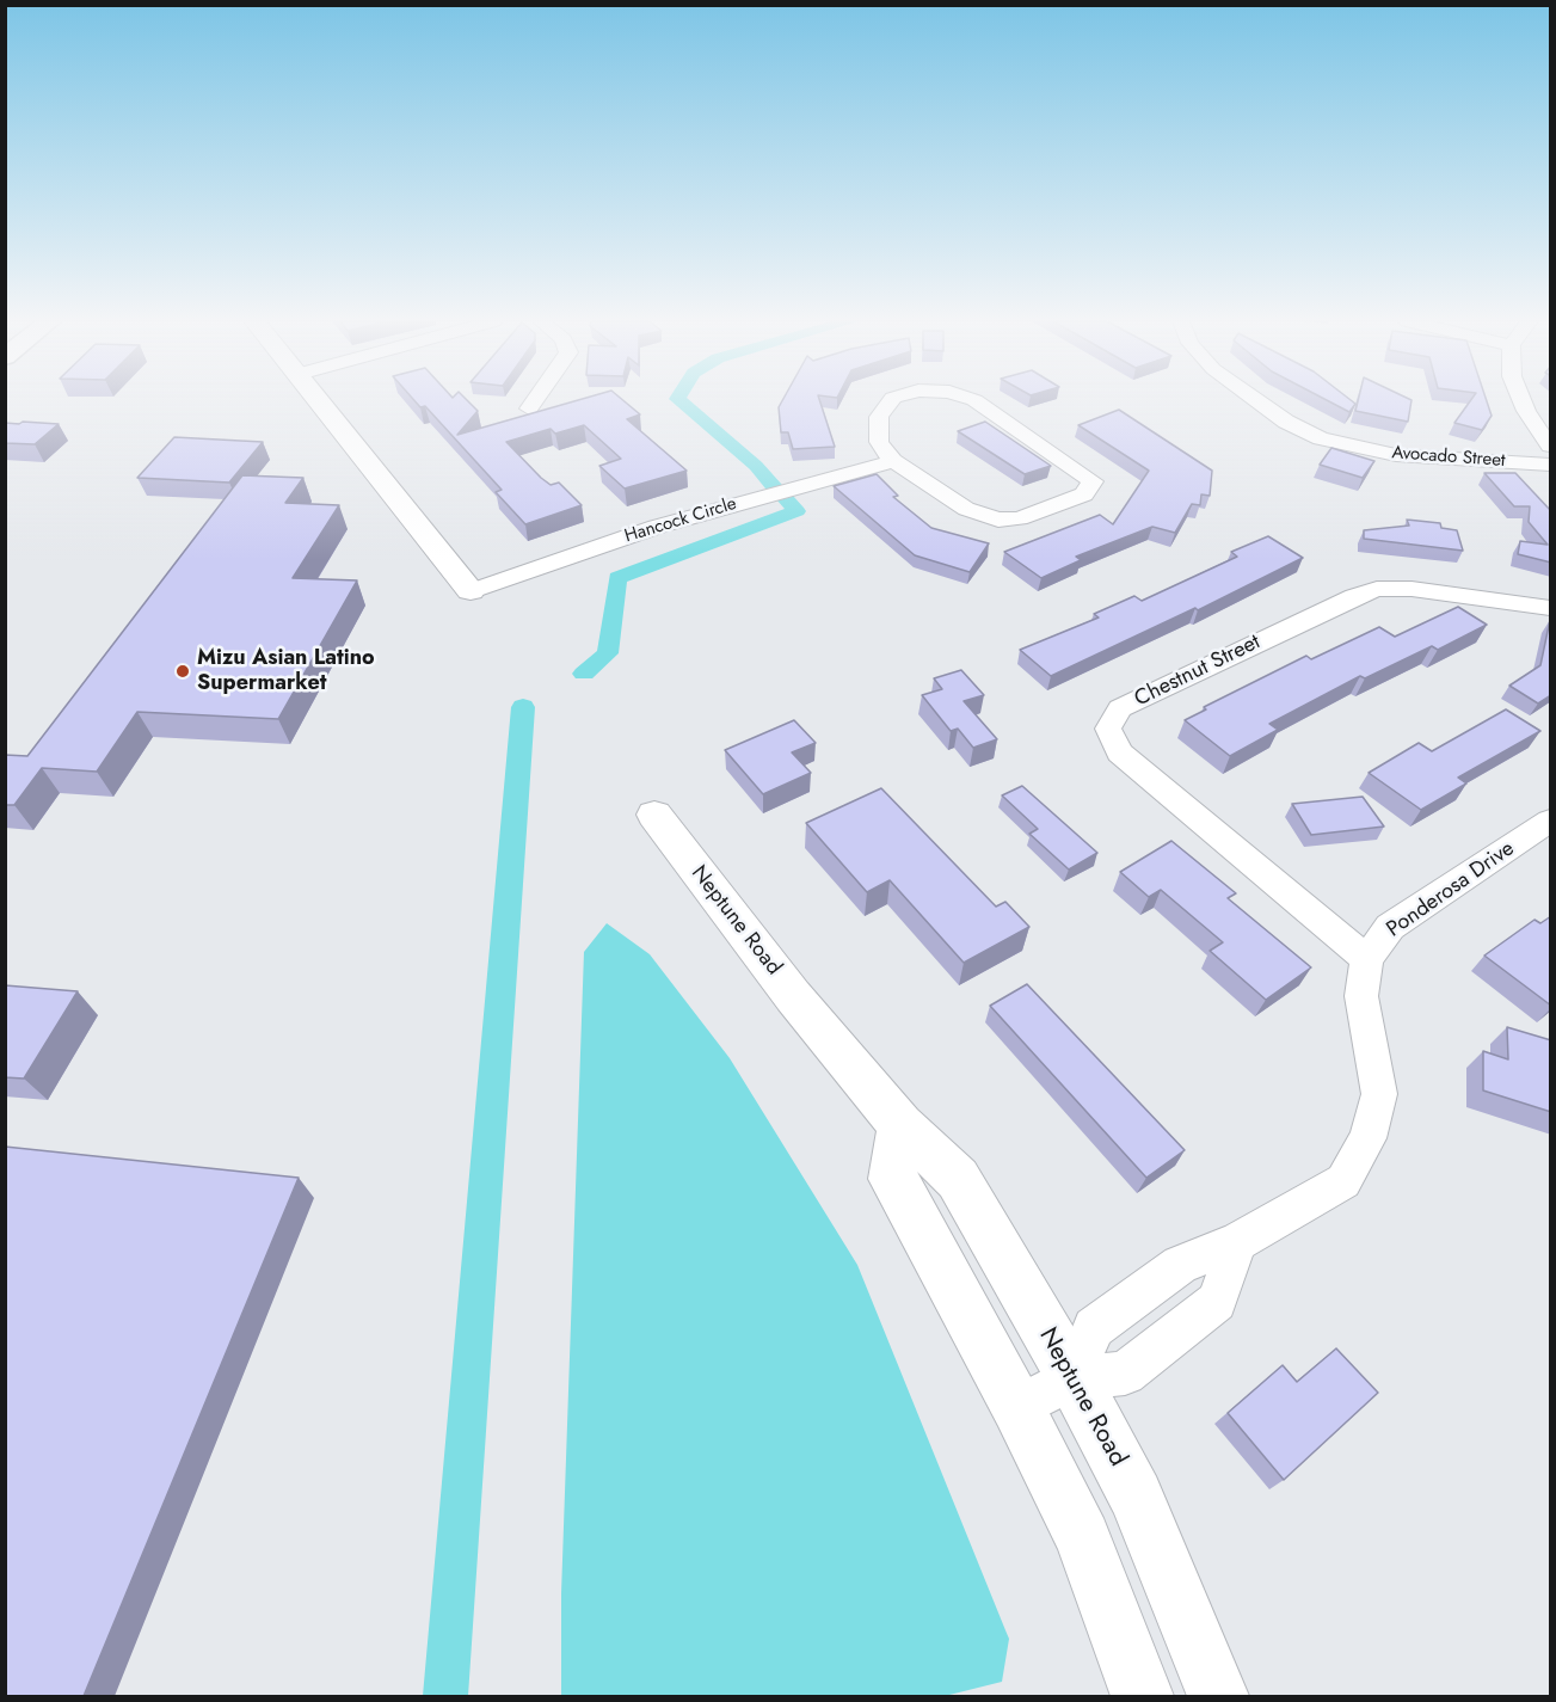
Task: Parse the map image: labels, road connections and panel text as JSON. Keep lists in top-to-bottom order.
{
  "streets": {
    "main road": ["Neptune Road"],
    "street": [
      "Avocado Street",
      "Hancock Circle",
      "Chestnut Street",
      "Ponderosa Drive"
    ]
  },
  "crossings": [
    ["Chestnut Street", "Ponderosa Drive"],
    ["Ponderosa Drive", "Neptune Road"]
  ],
  "places": ["Mizu Asian Latino Supermarket"]
}
